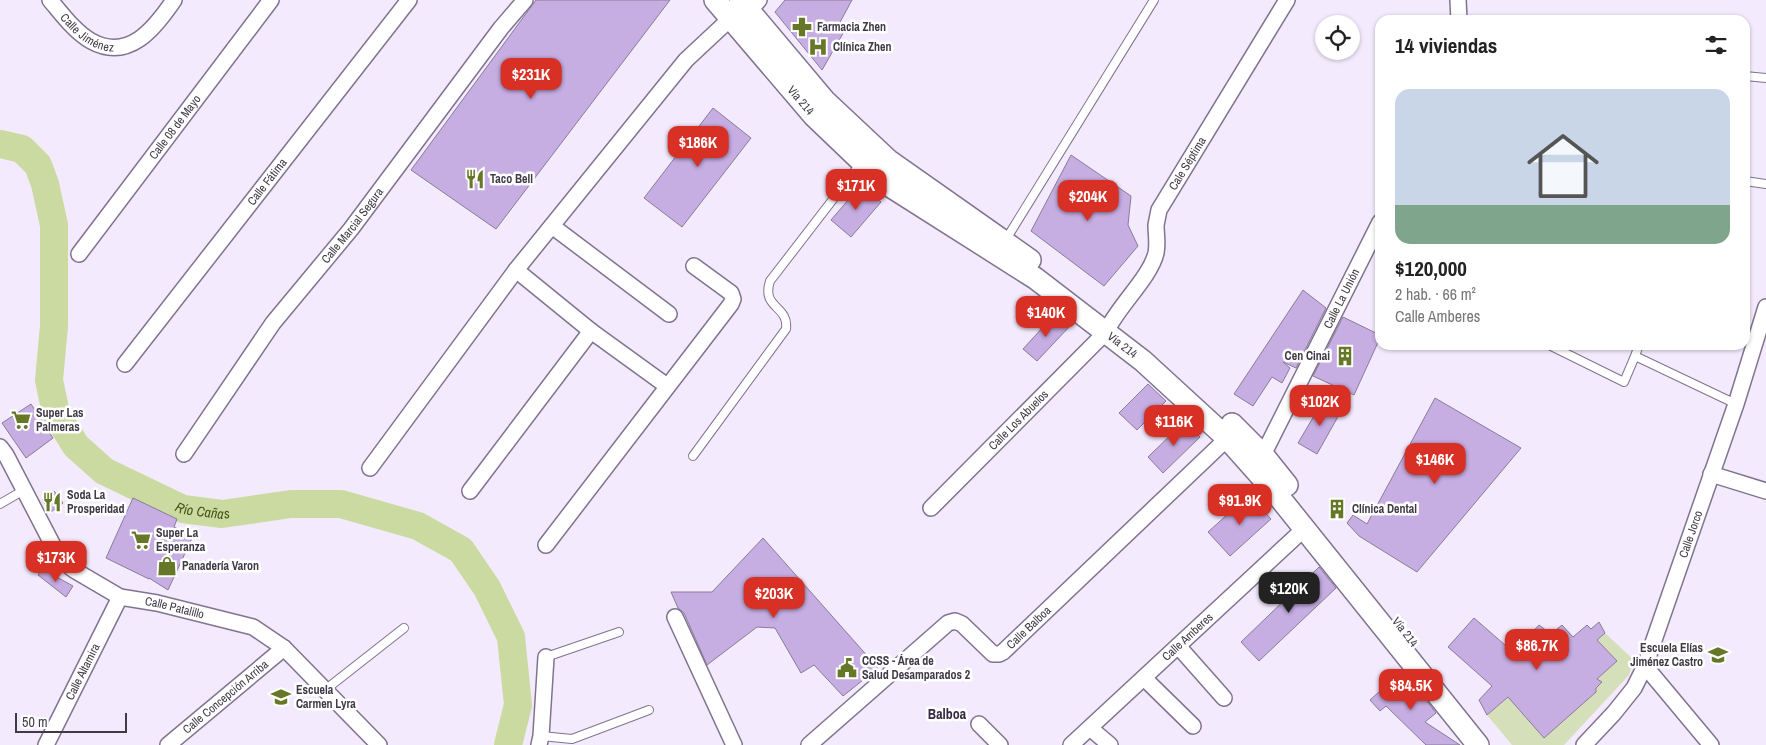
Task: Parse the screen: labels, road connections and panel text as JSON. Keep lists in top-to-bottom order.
{
  "streets": {
    "main road": ["Vía 214"],
    "street": [
      "Calle Jiménez",
      "Calle 08 de Mayo",
      "Cale Séptima",
      "Calle Fátima",
      "Calle Marcial Segura",
      "Calle La Unión",
      "Calle Los Abuelos",
      "Calle Jorco",
      "Calle Patalillo",
      "Calle Balboa",
      "Calle Amberes",
      "Calle Altamira",
      "Calle Concepción Arriba"
    ]
  },
  "crossings": [
    ["Vía 214", "Cale Séptima"],
    ["Vía 214", "Calle La Unión"],
    ["Vía 214", "Calle Los Abuelos"],
    ["Vía 214", "Calle Balboa"],
    ["Vía 214", "Calle Amberes"],
    ["Cale Séptima", "Calle Los Abuelos"],
    ["Calle Patalillo", "Calle Altamira"],
    ["Calle Patalillo", "Calle Concepción Arriba"]
  ],
  "districts": ["Balboa"],
  "water": ["Río Cañas"],
  "places": {
    "pharmacy": ["Farmacia Zhen"],
    "hospital": ["Clínica Zhen"],
    "restaurant": ["Taco Bell", "Soda La Prosperidad"],
    "building": ["Cen Cinai", "Clínica Dental"],
    "supermarket": ["Super Las Palmeras", "Super La Esperanza"],
    "shop": ["Panadería Varon"],
    "school or university": ["Escuela Elías Jiménez Castro", "Escuela Carmen Lyra"],
    "public building": ["CCSS - Área de Salud Desamparados 2"]
  },
  "scale_bar": "50 m",
  "page": {
    "heading": "14 viviendas",
    "price": [
      "$231K",
      "$186K",
      "$171K",
      "$204K",
      "$140K",
      "$102K",
      "$116K",
      "$146K",
      "$91.9K",
      "$173K",
      "$120K",
      "$203K",
      "$86.7K",
      "$84.5K"
    ],
    "list": [
      {
        "name": "$120,000",
        "note": "2 hab. · 66 m² · Calle Amberes"
      }
    ],
    "scale": "50 m"
  }
}
